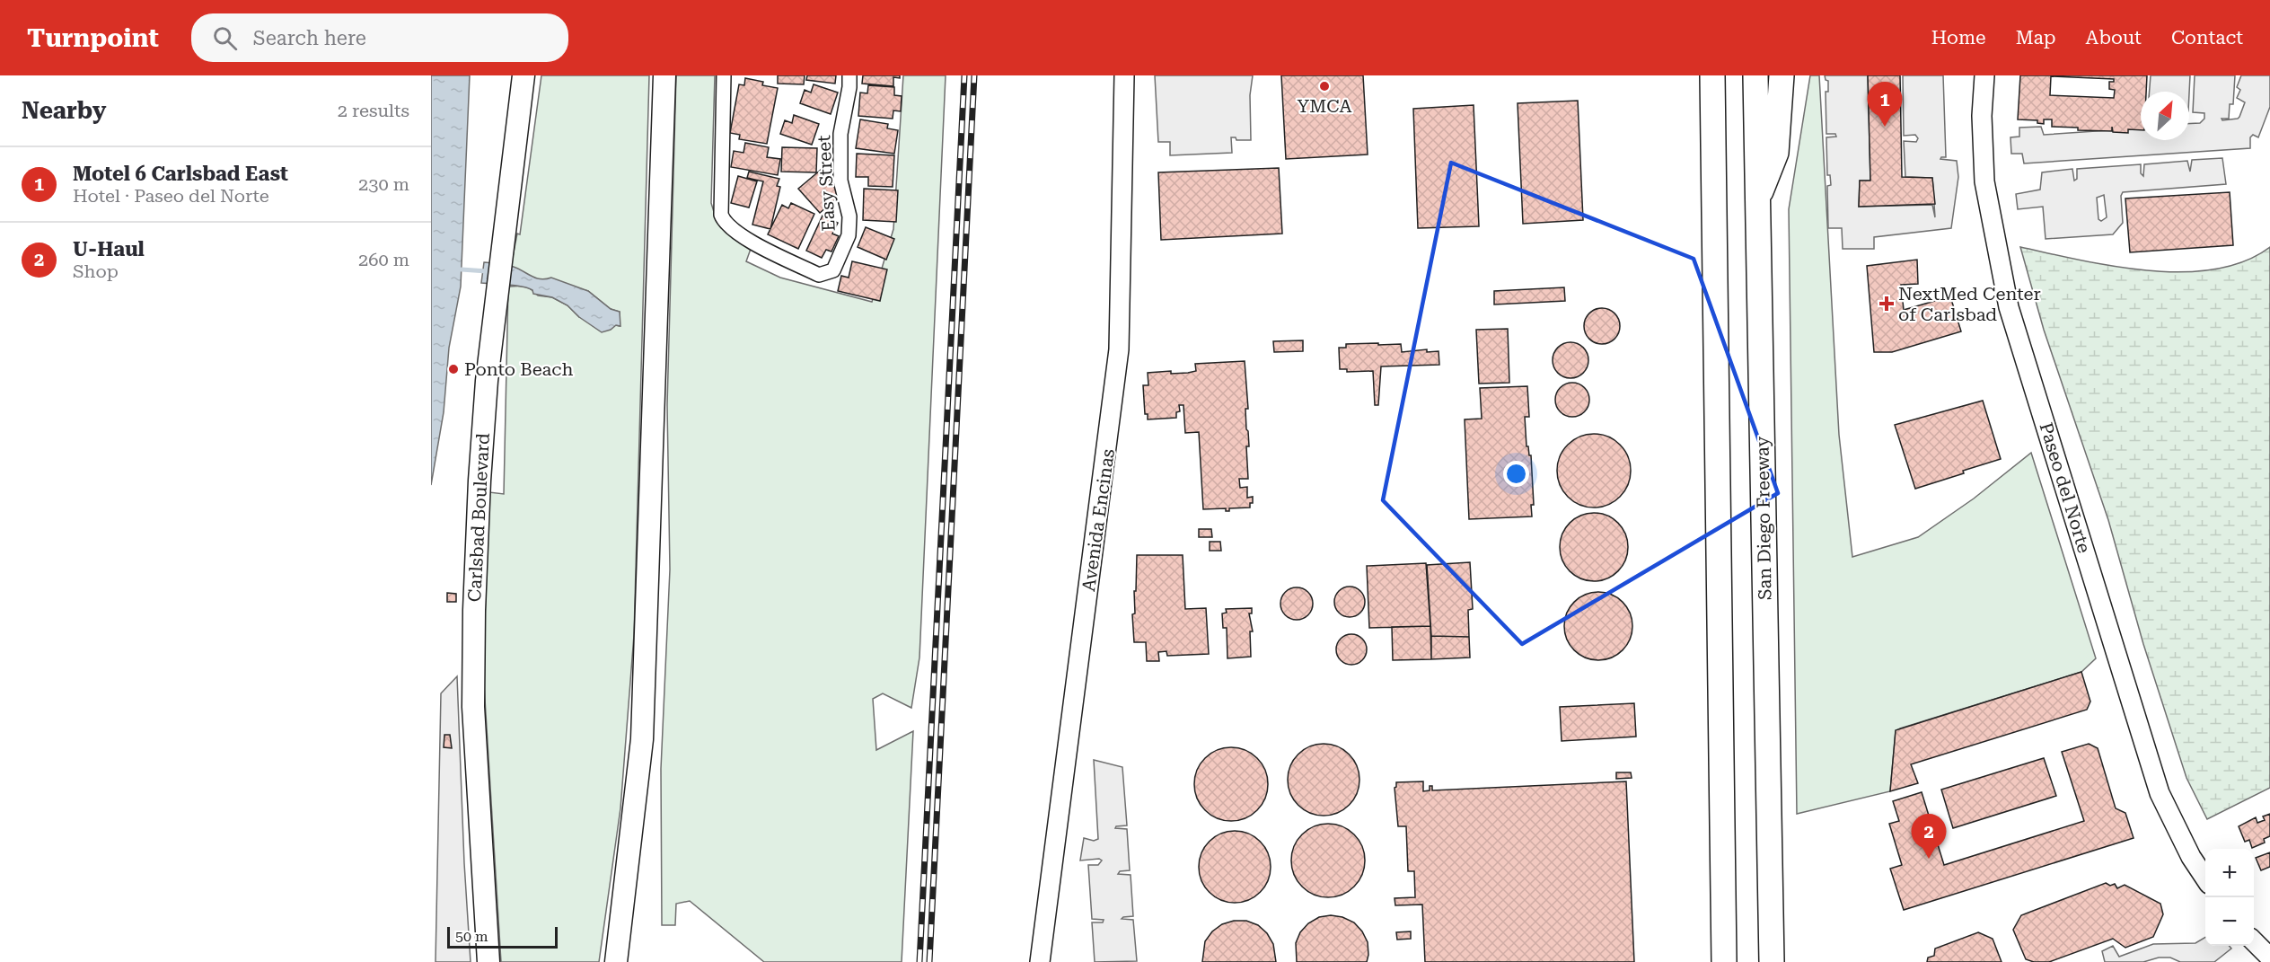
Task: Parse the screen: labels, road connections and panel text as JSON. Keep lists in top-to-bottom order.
{
  "streets": {
    "highway": ["San Diego Freeway"],
    "main road": ["Carlsbad Boulevard"],
    "street": ["Easy Street", "Paseo del Norte", "Avenida Encinas"]
  },
  "places": {
    "other": ["YMCA", "Ponto Beach"],
    "health": ["NextMed Center of Carlsbad"]
  },
  "scale_bar": "50 m",
  "north": "top right",
  "page": {
    "header": "Turnpoint",
    "search": "Search here",
    "nav": [
      "Home",
      "Map",
      "About",
      "Contact"
    ],
    "heading": ["Nearby", "2 results"],
    "pins": ["1", "2"],
    "list": [
      {
        "mark": "1",
        "name": "Motel 6 Carlsbad East",
        "note": "Hotel · Paseo del Norte",
        "value": "230 m"
      },
      {
        "mark": "2",
        "name": "U-Haul",
        "note": "Shop",
        "value": "260 m"
      }
    ],
    "map_buttons": ["+", "−"],
    "scale": "50 m"
  }
}
